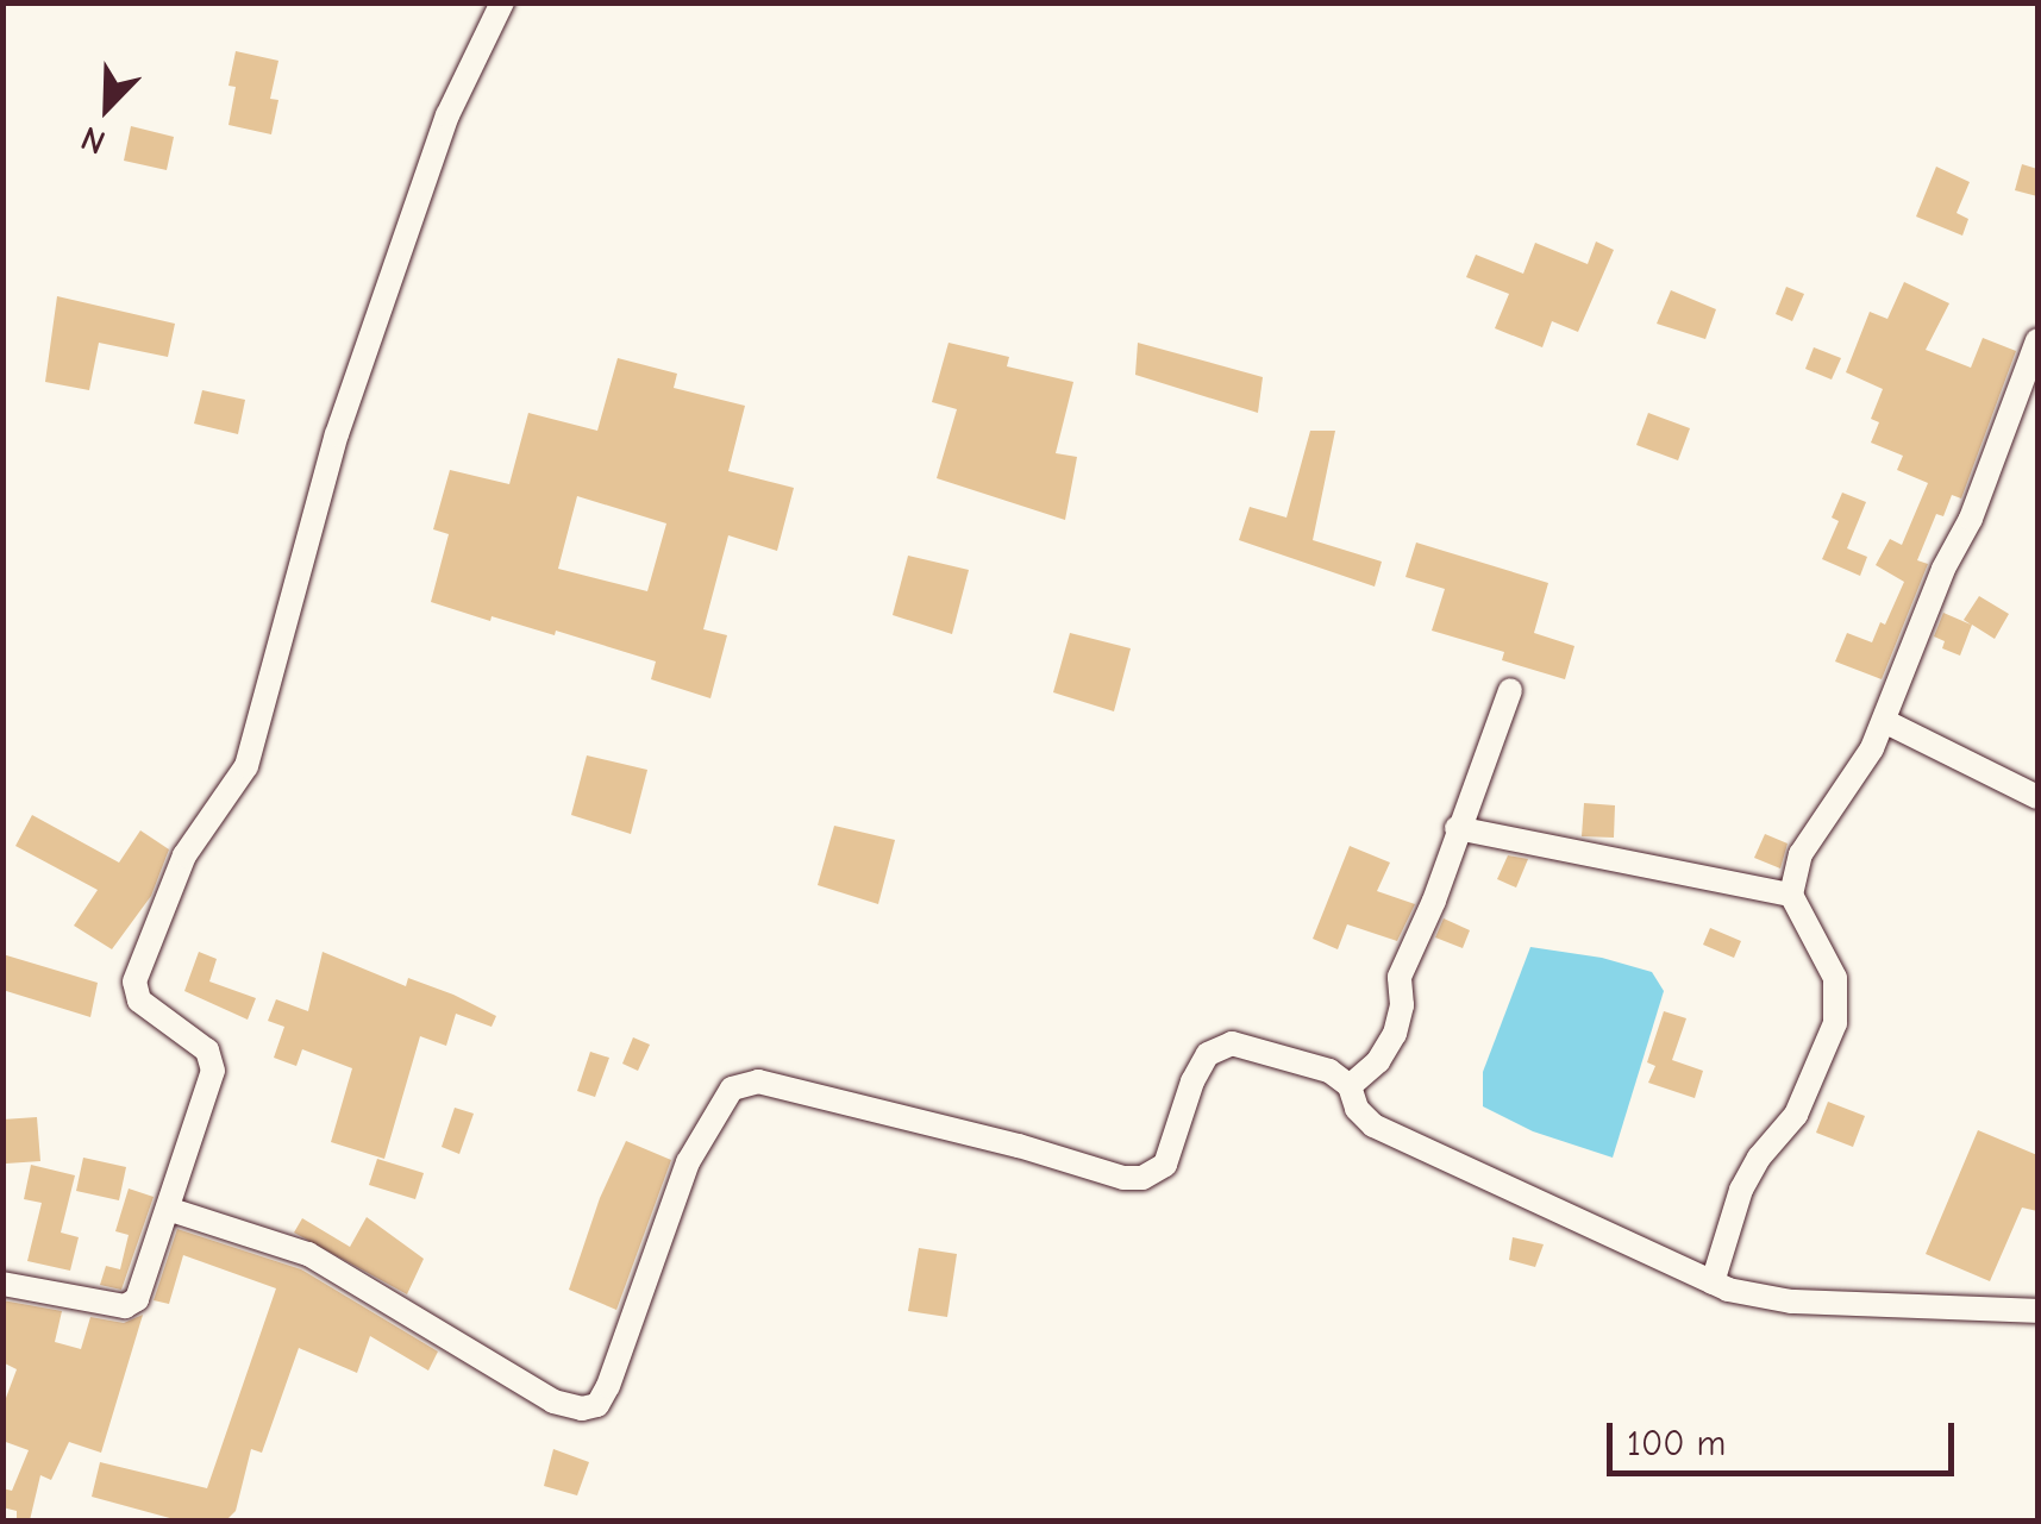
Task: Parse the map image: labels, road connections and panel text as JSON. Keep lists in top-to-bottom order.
{
  "scale_bar": "100 m",
  "north": "bottom left"
}
